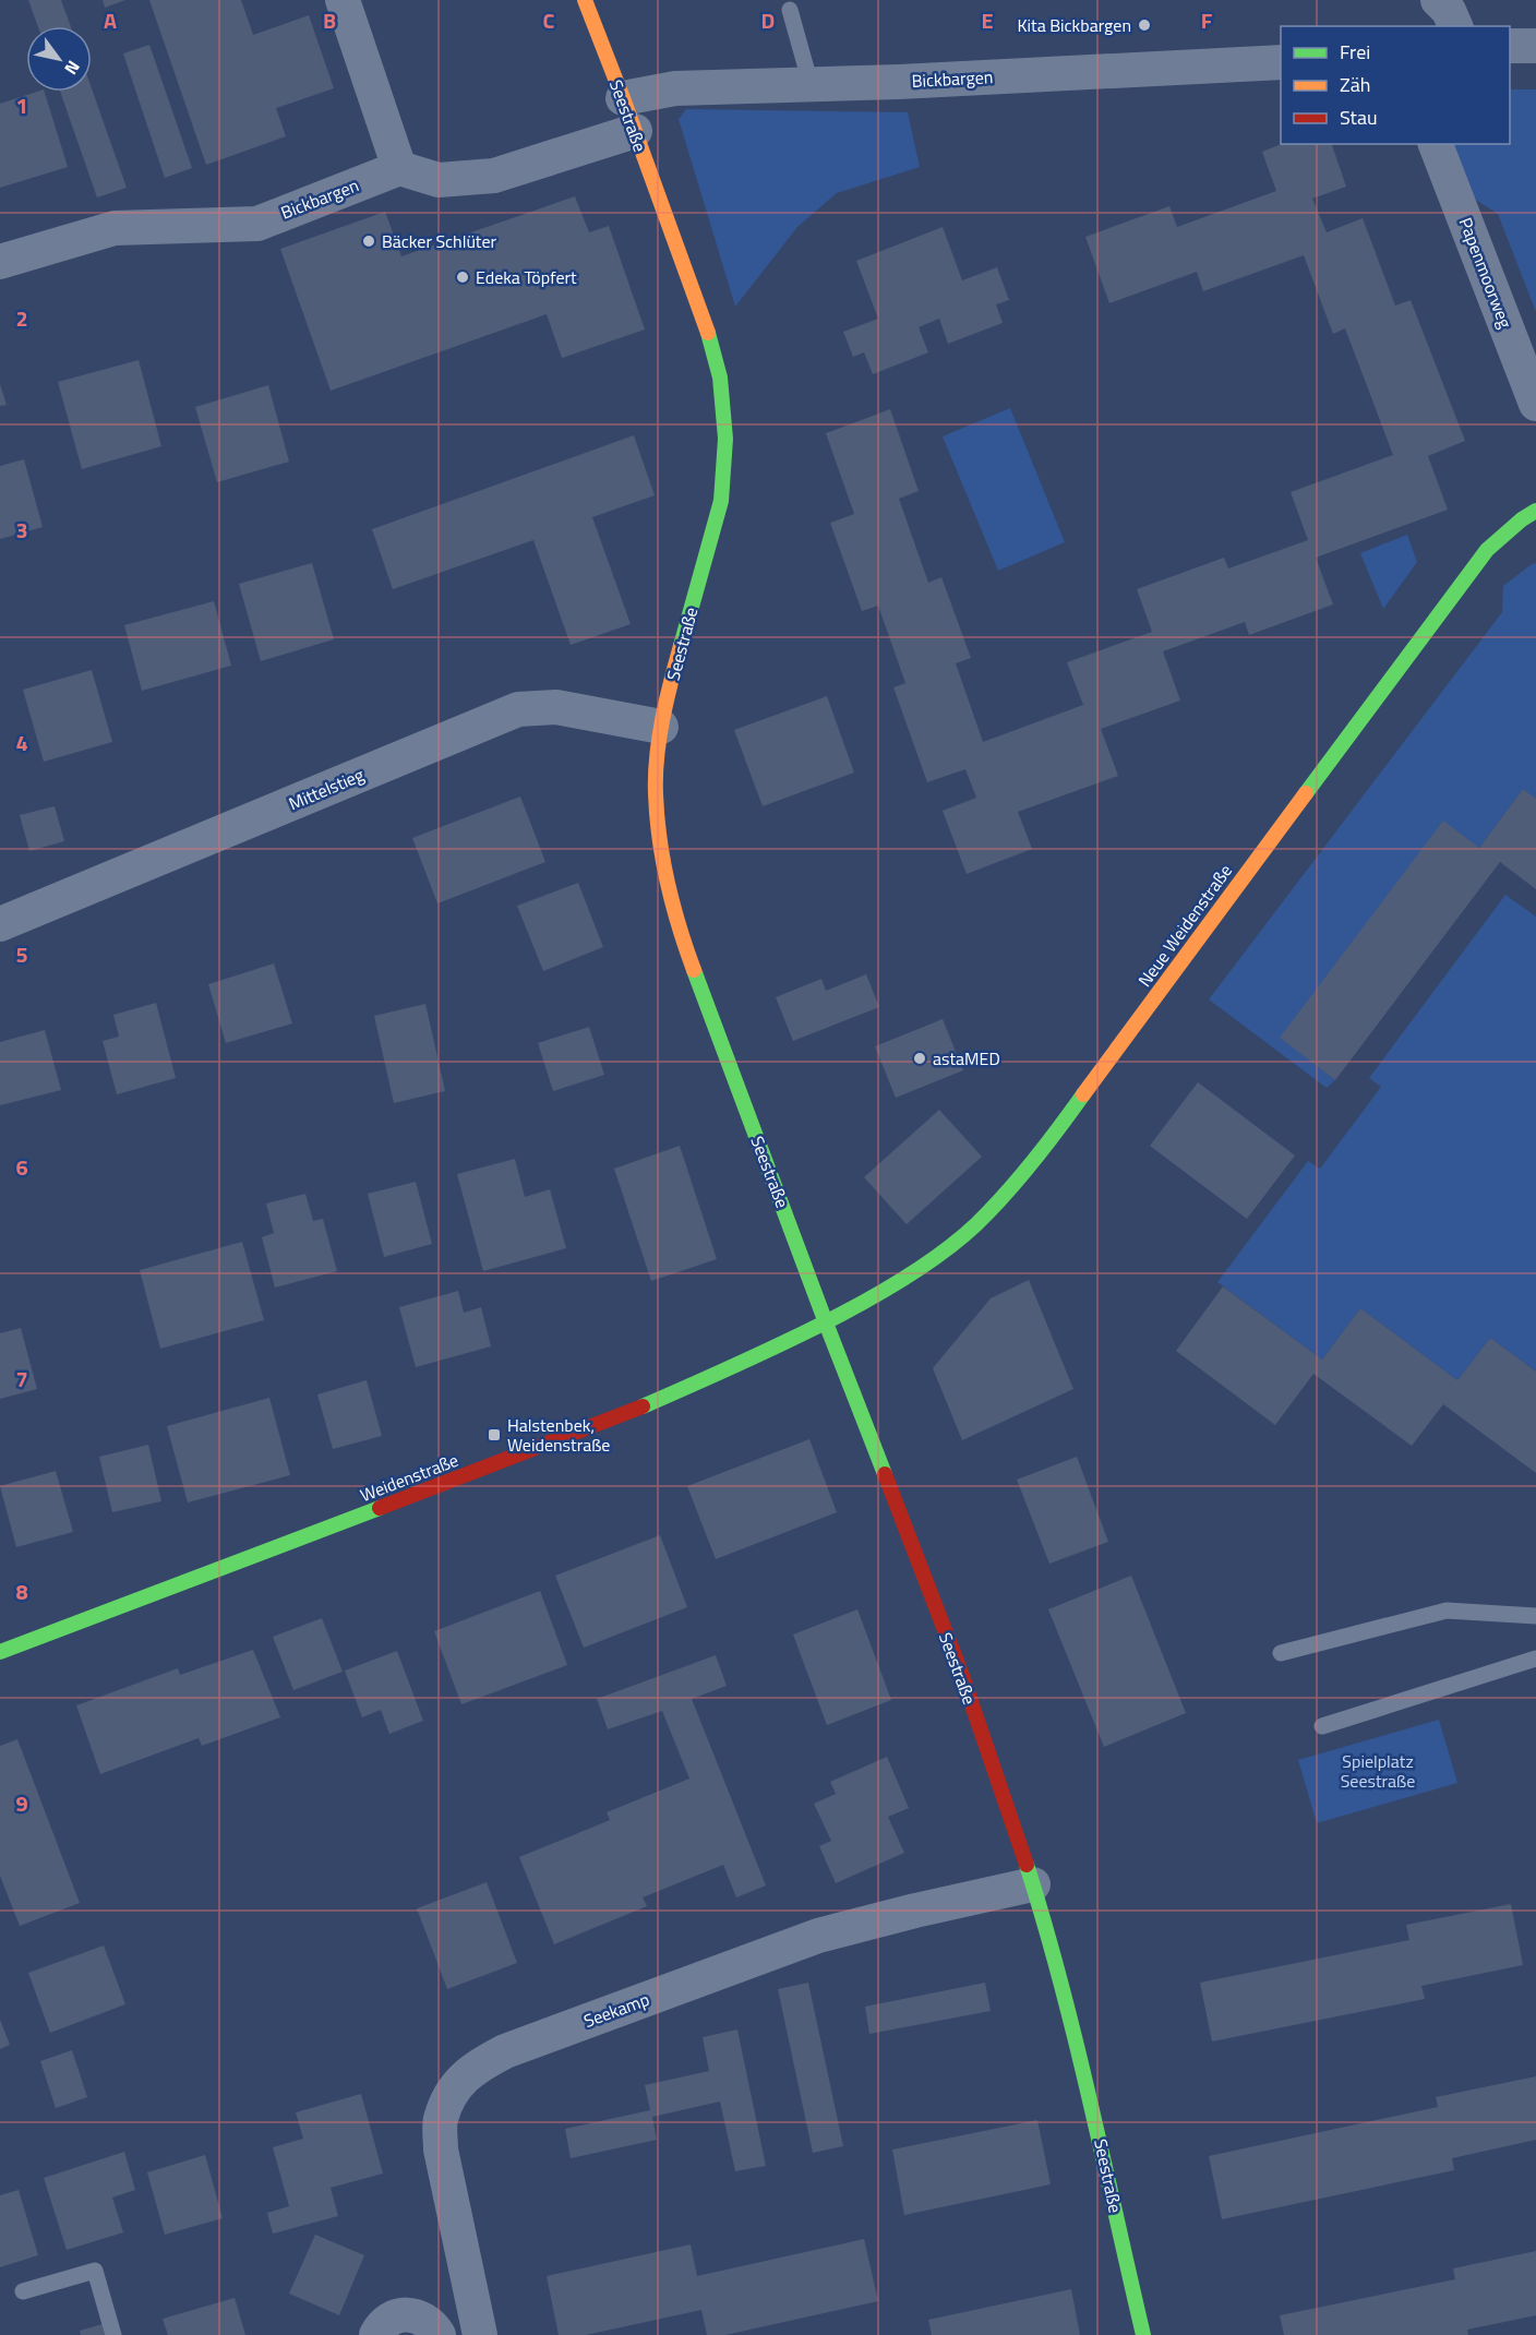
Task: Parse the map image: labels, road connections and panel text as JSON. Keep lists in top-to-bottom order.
{
  "streets": {
    "street": [
      "Bickbargen",
      "Seestraße",
      "Papenmoorweg",
      "Mittelstieg",
      "Neue Weidenstraße",
      "Weidenstraße",
      "Seekamp"
    ]
  },
  "crossings": [
    ["Bickbargen", "Seestraße"],
    ["Seestraße", "Mittelstieg"],
    ["Seestraße", "Neue Weidenstraße"],
    ["Seestraße", "Weidenstraße"],
    ["Seestraße", "Seekamp"],
    ["Neue Weidenstraße", "Weidenstraße"]
  ],
  "parks": ["Spielplatz Seestraße"],
  "places": {
    "other": [
      "Kita Bickbargen",
      "Bäcker Schlüter",
      "Edeka Töpfert",
      "astaMED"
    ],
    "transit": ["Halstenbek, Weidenstraße"]
  },
  "legend": ["Frei", "Zäh", "Stau"],
  "north": "bottom right",
  "grid": {
    "columns": [
      "A",
      "B",
      "C",
      "D",
      "E",
      "F"
    ],
    "rows": [
      "1",
      "2",
      "3",
      "4",
      "5",
      "6",
      "7",
      "8",
      "9"
    ]
  }
}
